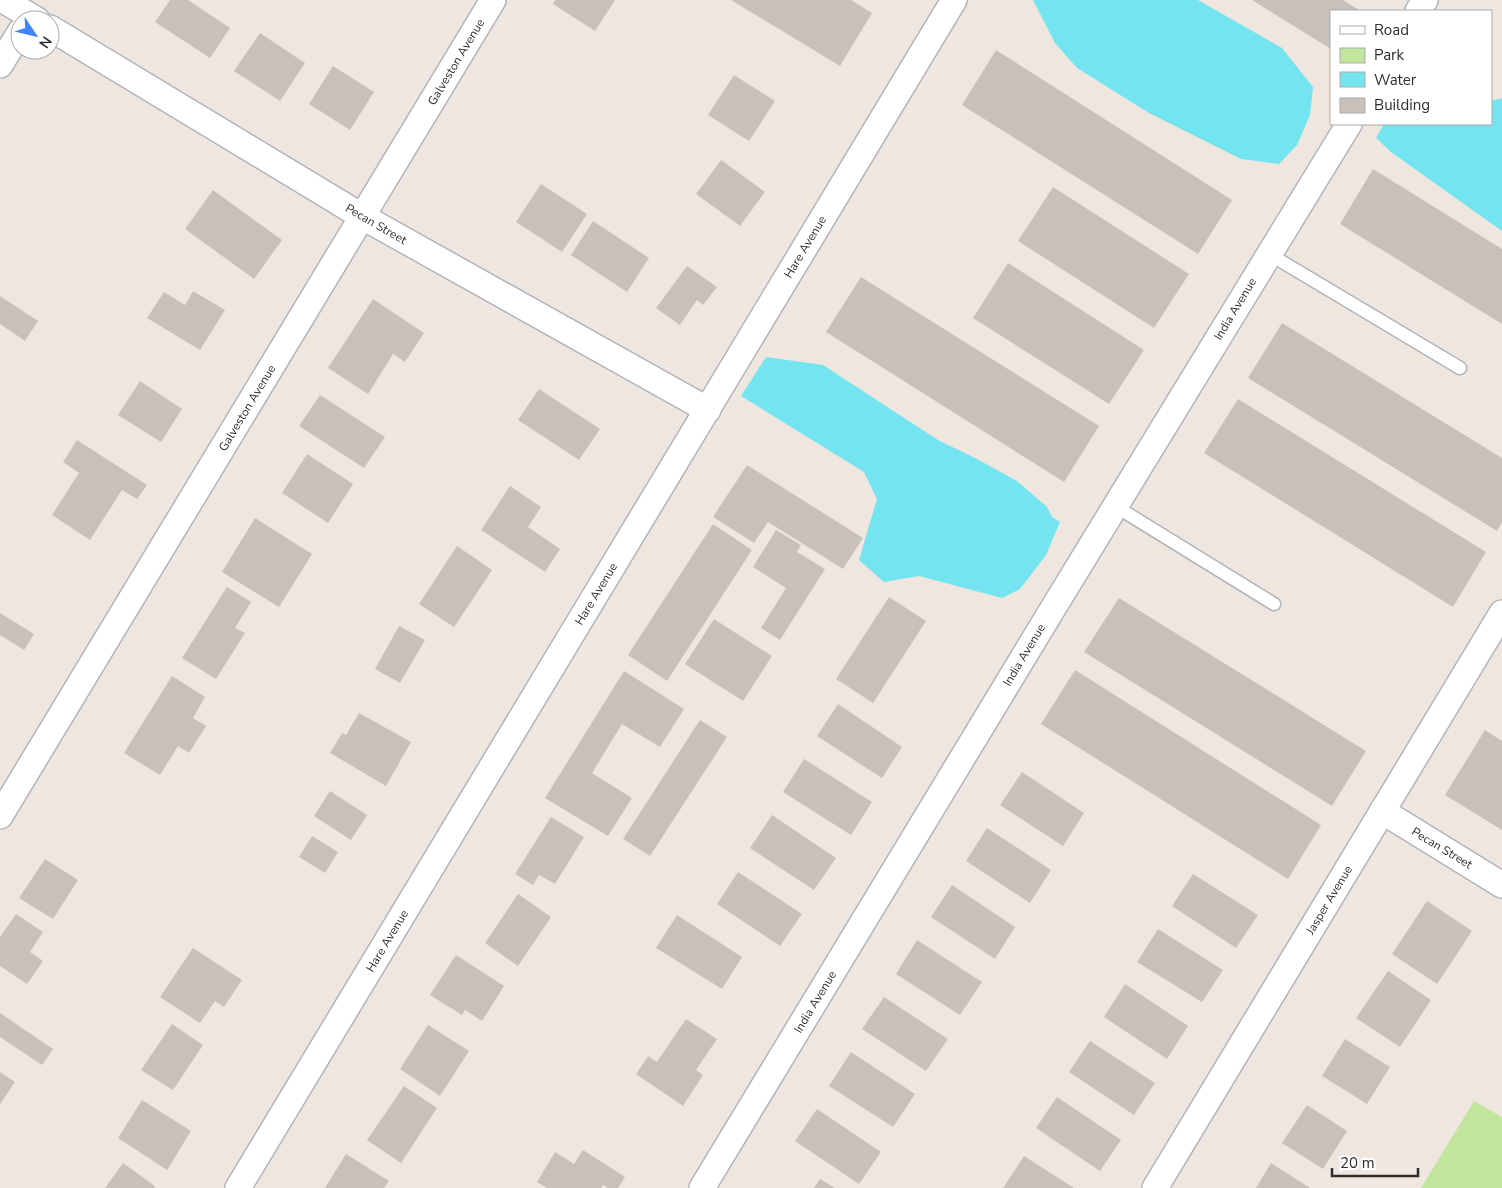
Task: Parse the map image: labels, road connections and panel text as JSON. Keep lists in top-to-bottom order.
{
  "streets": {
    "street": [
      "Galveston Avenue",
      "Pecan Street",
      "Hare Avenue",
      "India Avenue",
      "Jasper Avenue"
    ]
  },
  "crossings": [
    ["Galveston Avenue", "Pecan Street"],
    ["Pecan Street", "Hare Avenue"],
    ["Pecan Street", "Jasper Avenue"]
  ],
  "legend": [
    "Road",
    "Park",
    "Water",
    "Building"
  ],
  "scale_bar": "20 m",
  "north": "bottom right"
}
